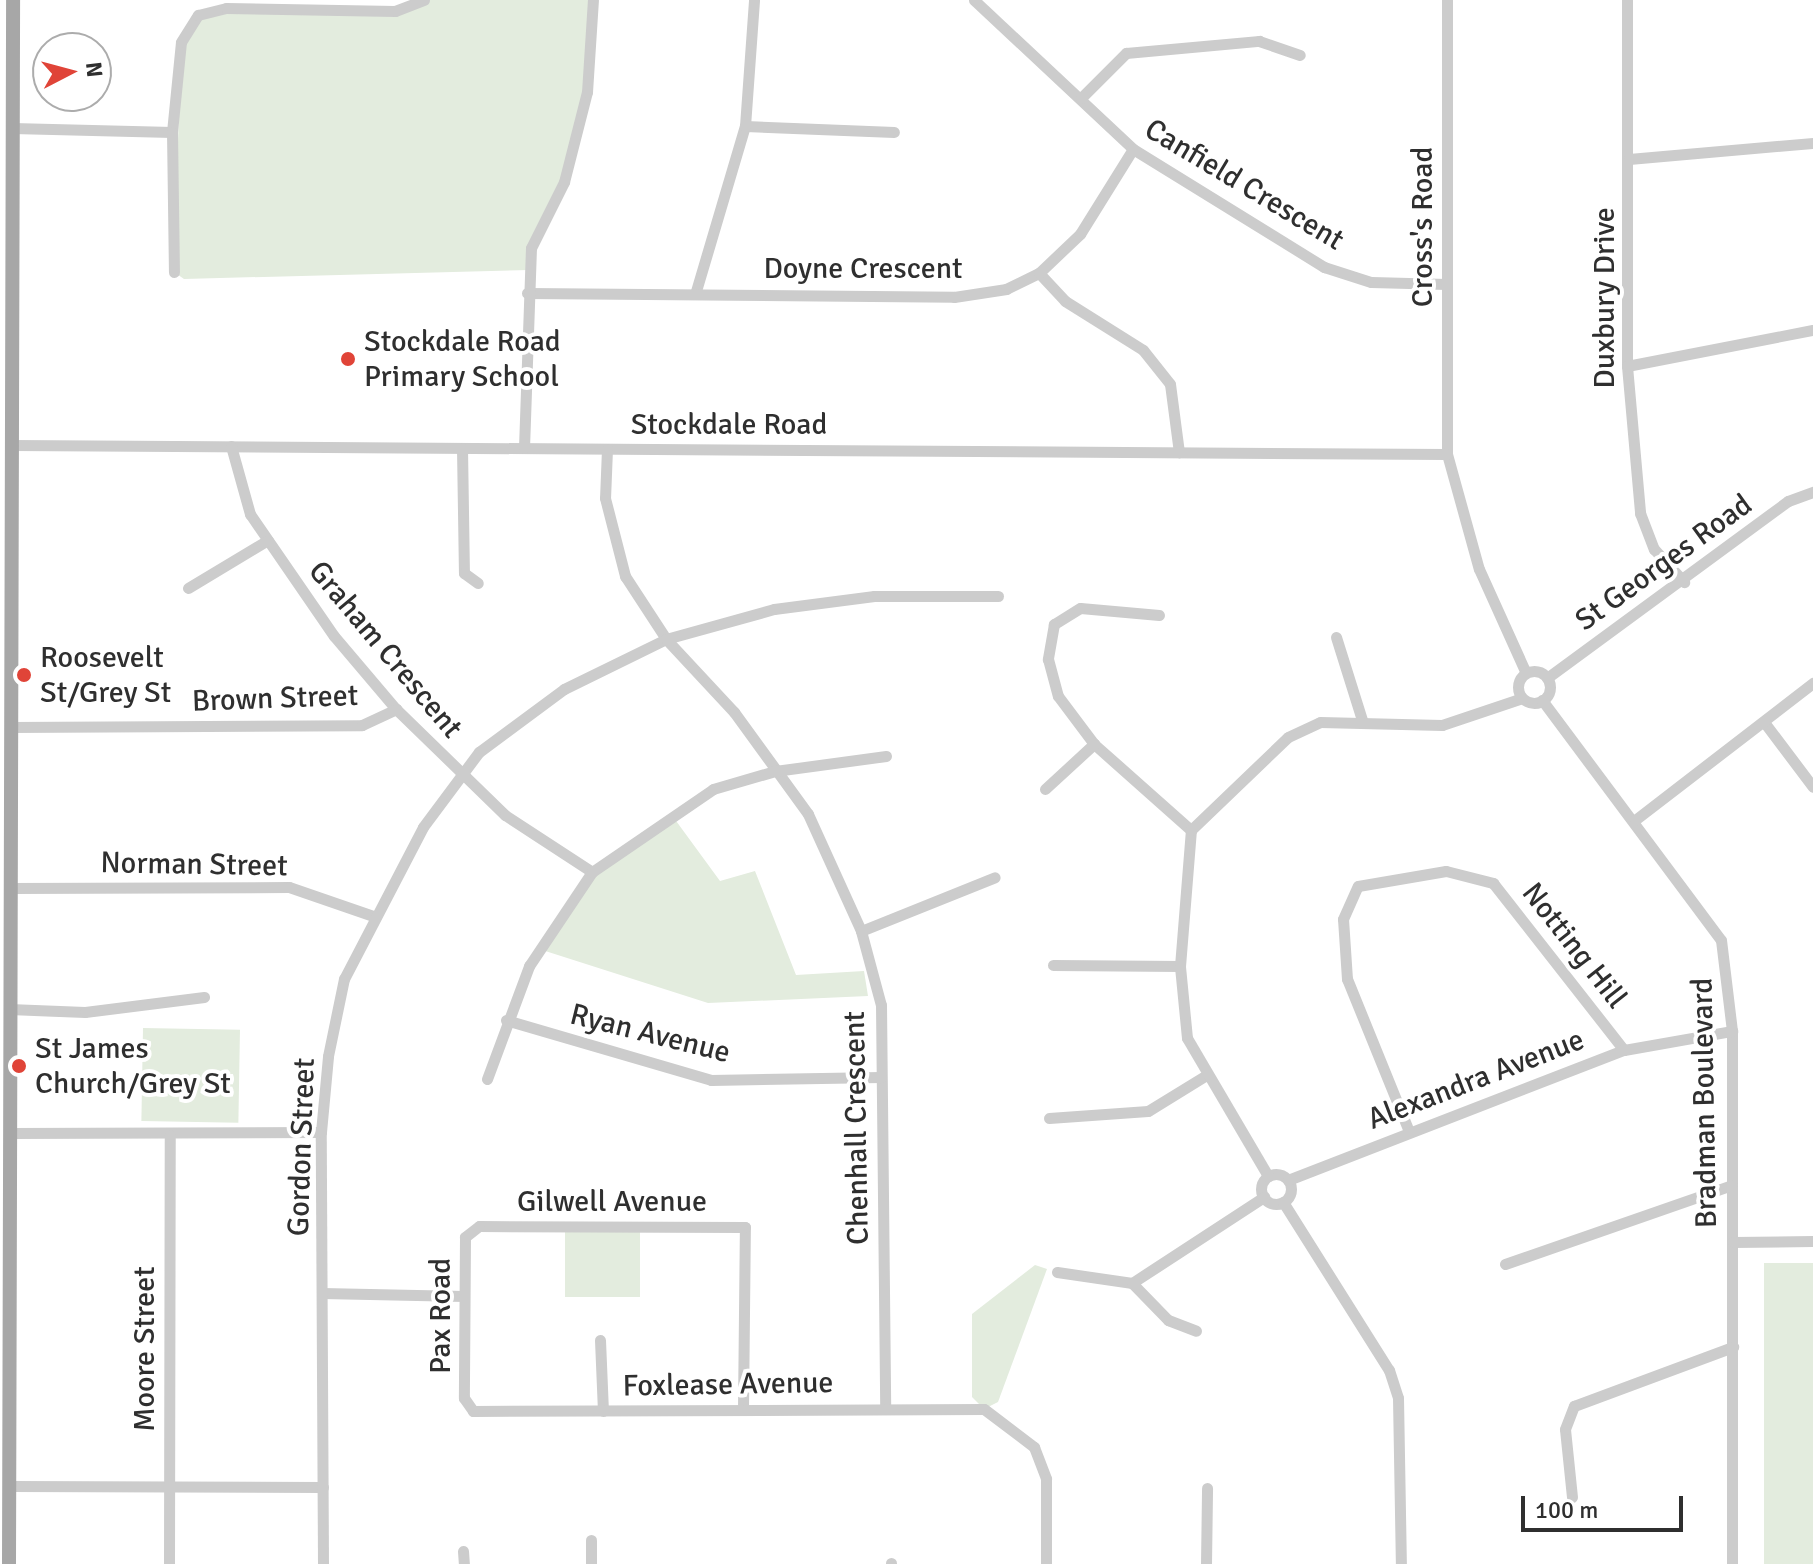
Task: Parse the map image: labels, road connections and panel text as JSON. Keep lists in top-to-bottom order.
{
  "streets": {
    "street": [
      "Canfield Crescent",
      "Cross's Road",
      "Doyne Crescent",
      "Duxbury Drive",
      "Stockdale Road",
      "St Georges Road",
      "Graham Crescent",
      "Brown Street",
      "Norman Street",
      "Notting Hill",
      "Ryan Avenue",
      "Alexandra Avenue",
      "Bradman Boulevard",
      "Chenhall Crescent",
      "Gordon Street",
      "Gilwell Avenue",
      "Pax Road",
      "Moore Street",
      "Foxlease Avenue"
    ]
  },
  "crossings": [
    ["Canfield Crescent", "Cross's Road"],
    ["Canfield Crescent", "Doyne Crescent"],
    ["Cross's Road", "Stockdale Road"],
    ["Duxbury Drive", "St Georges Road"],
    ["Stockdale Road", "Graham Crescent"],
    ["Stockdale Road", "Chenhall Crescent"],
    ["Graham Crescent", "Brown Street"],
    ["Graham Crescent", "Gordon Street"],
    ["Norman Street", "Gordon Street"],
    ["Notting Hill", "Alexandra Avenue"],
    ["Ryan Avenue", "Chenhall Crescent"],
    ["Alexandra Avenue", "Bradman Boulevard"],
    ["Chenhall Crescent", "Gordon Street"],
    ["Chenhall Crescent", "Foxlease Avenue"],
    ["Gilwell Avenue", "Pax Road"],
    ["Gilwell Avenue", "Foxlease Avenue"],
    ["Pax Road", "Foxlease Avenue"]
  ],
  "places": ["Stockdale Road Primary School", "Roosevelt St/Grey St", "St James Church/Grey St"],
  "scale_bar": "100 m",
  "north": "right"
}
